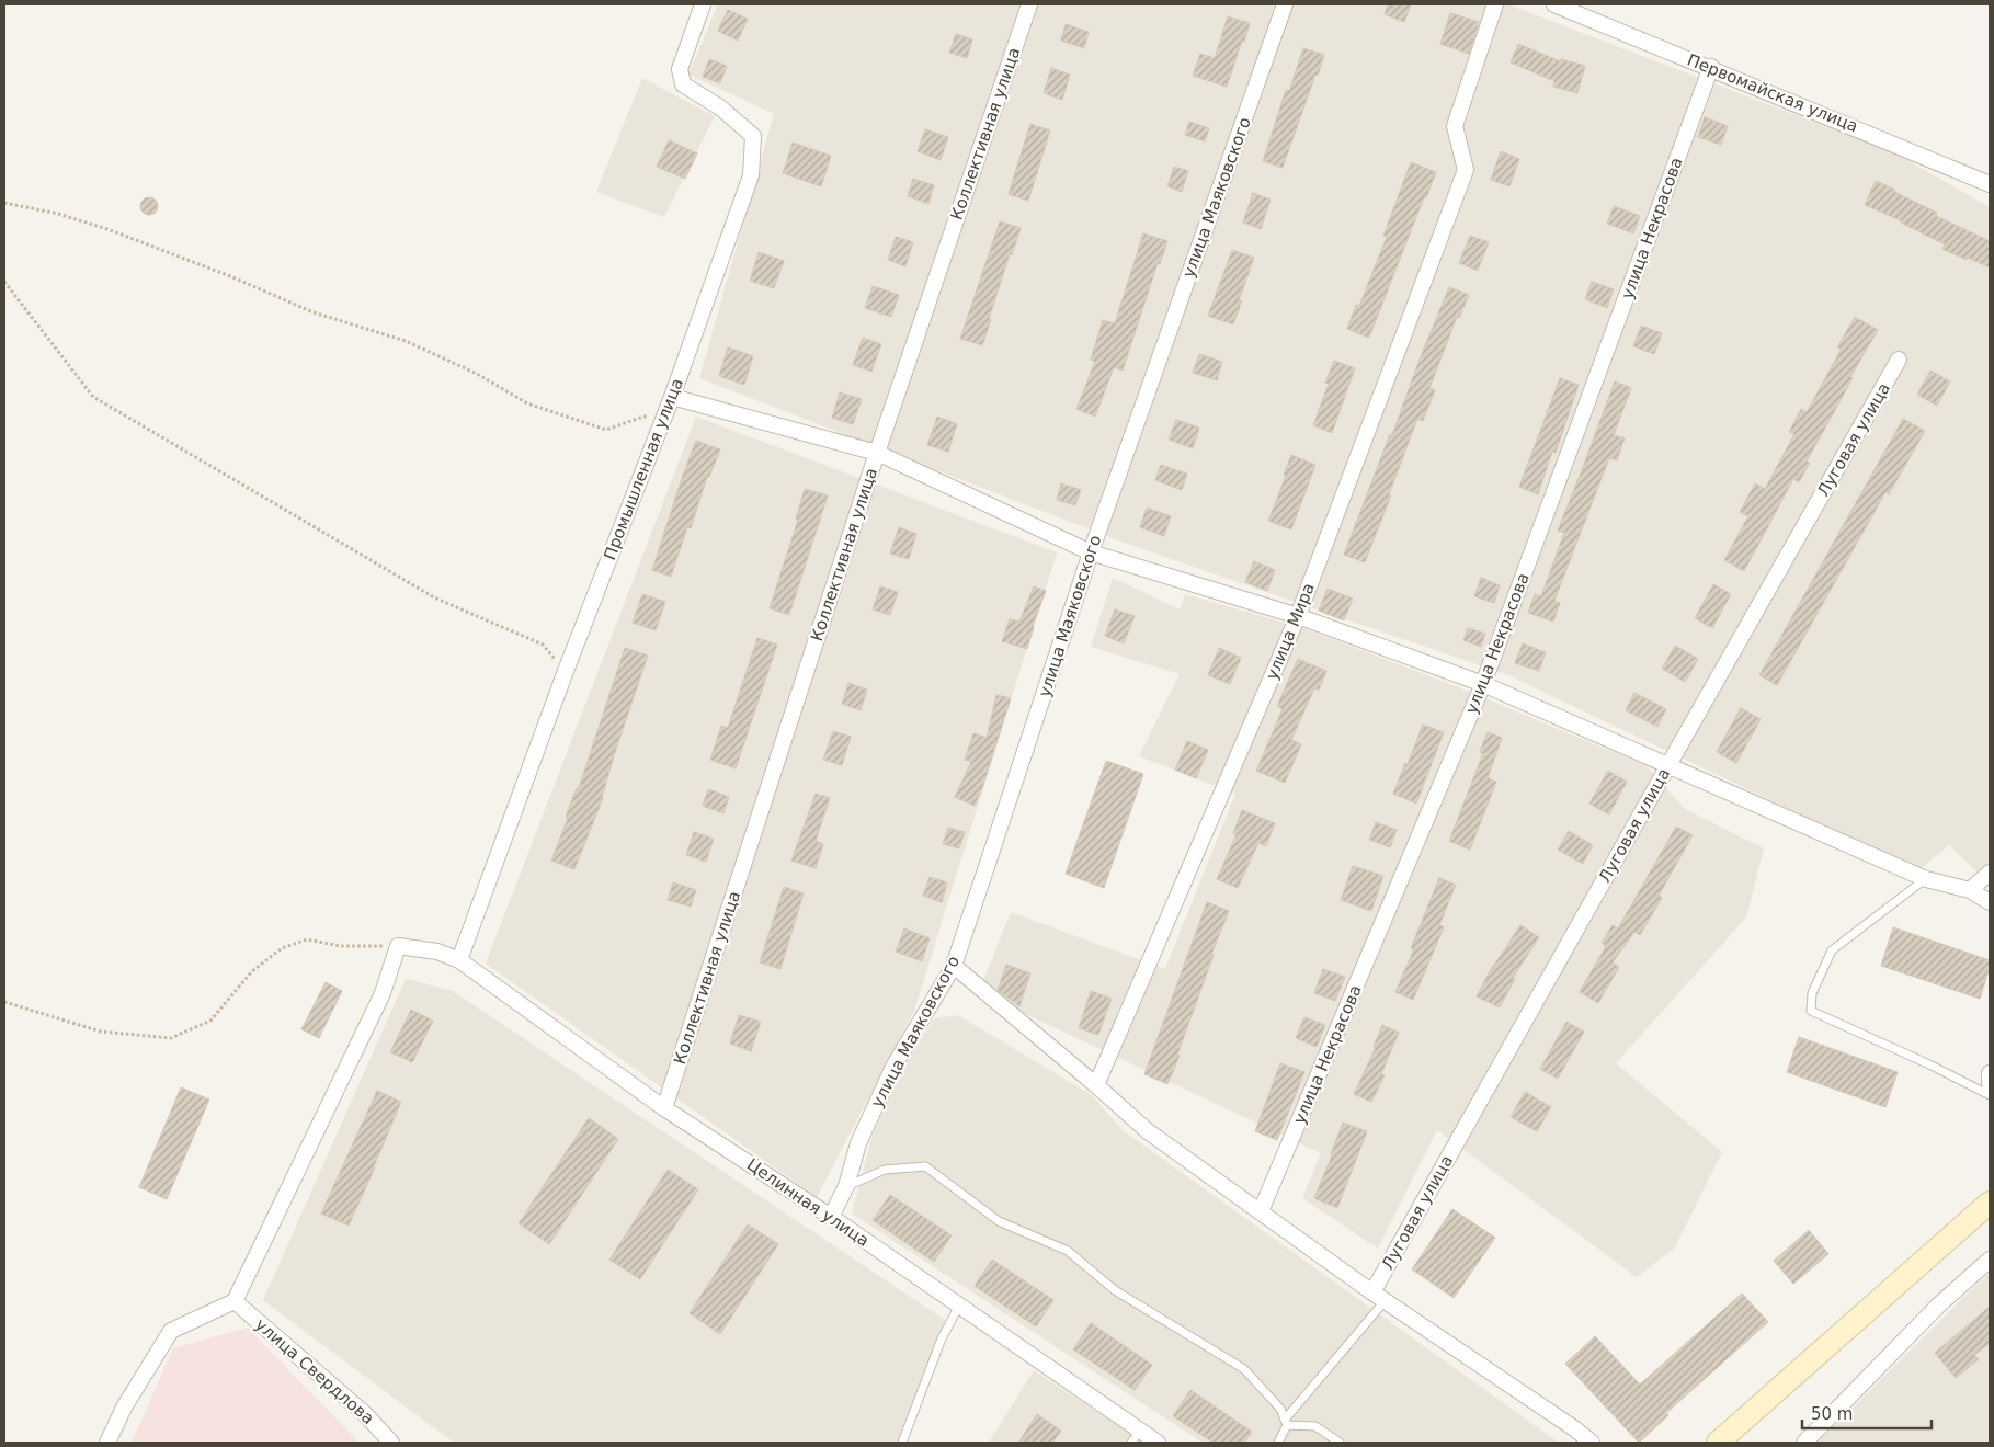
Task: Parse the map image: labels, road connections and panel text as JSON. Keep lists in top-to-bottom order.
{
  "streets": {
    "street": [
      "Первомайская улица",
      "Коллективная улица",
      "улица Маяковского",
      "улица Некрасова",
      "Луговая улица",
      "Промышленная улица",
      "улица Мира",
      "Целинная улица",
      "улица Свердлова"
    ]
  },
  "crossings": [
    ["Первомайская улица", "улица Некрасова"],
    ["Коллективная улица", "Целинная улица"],
    ["улица Маяковского", "Целинная улица"],
    ["Промышленная улица", "Целинная улица"]
  ],
  "scale_bar": "50 m"
}
